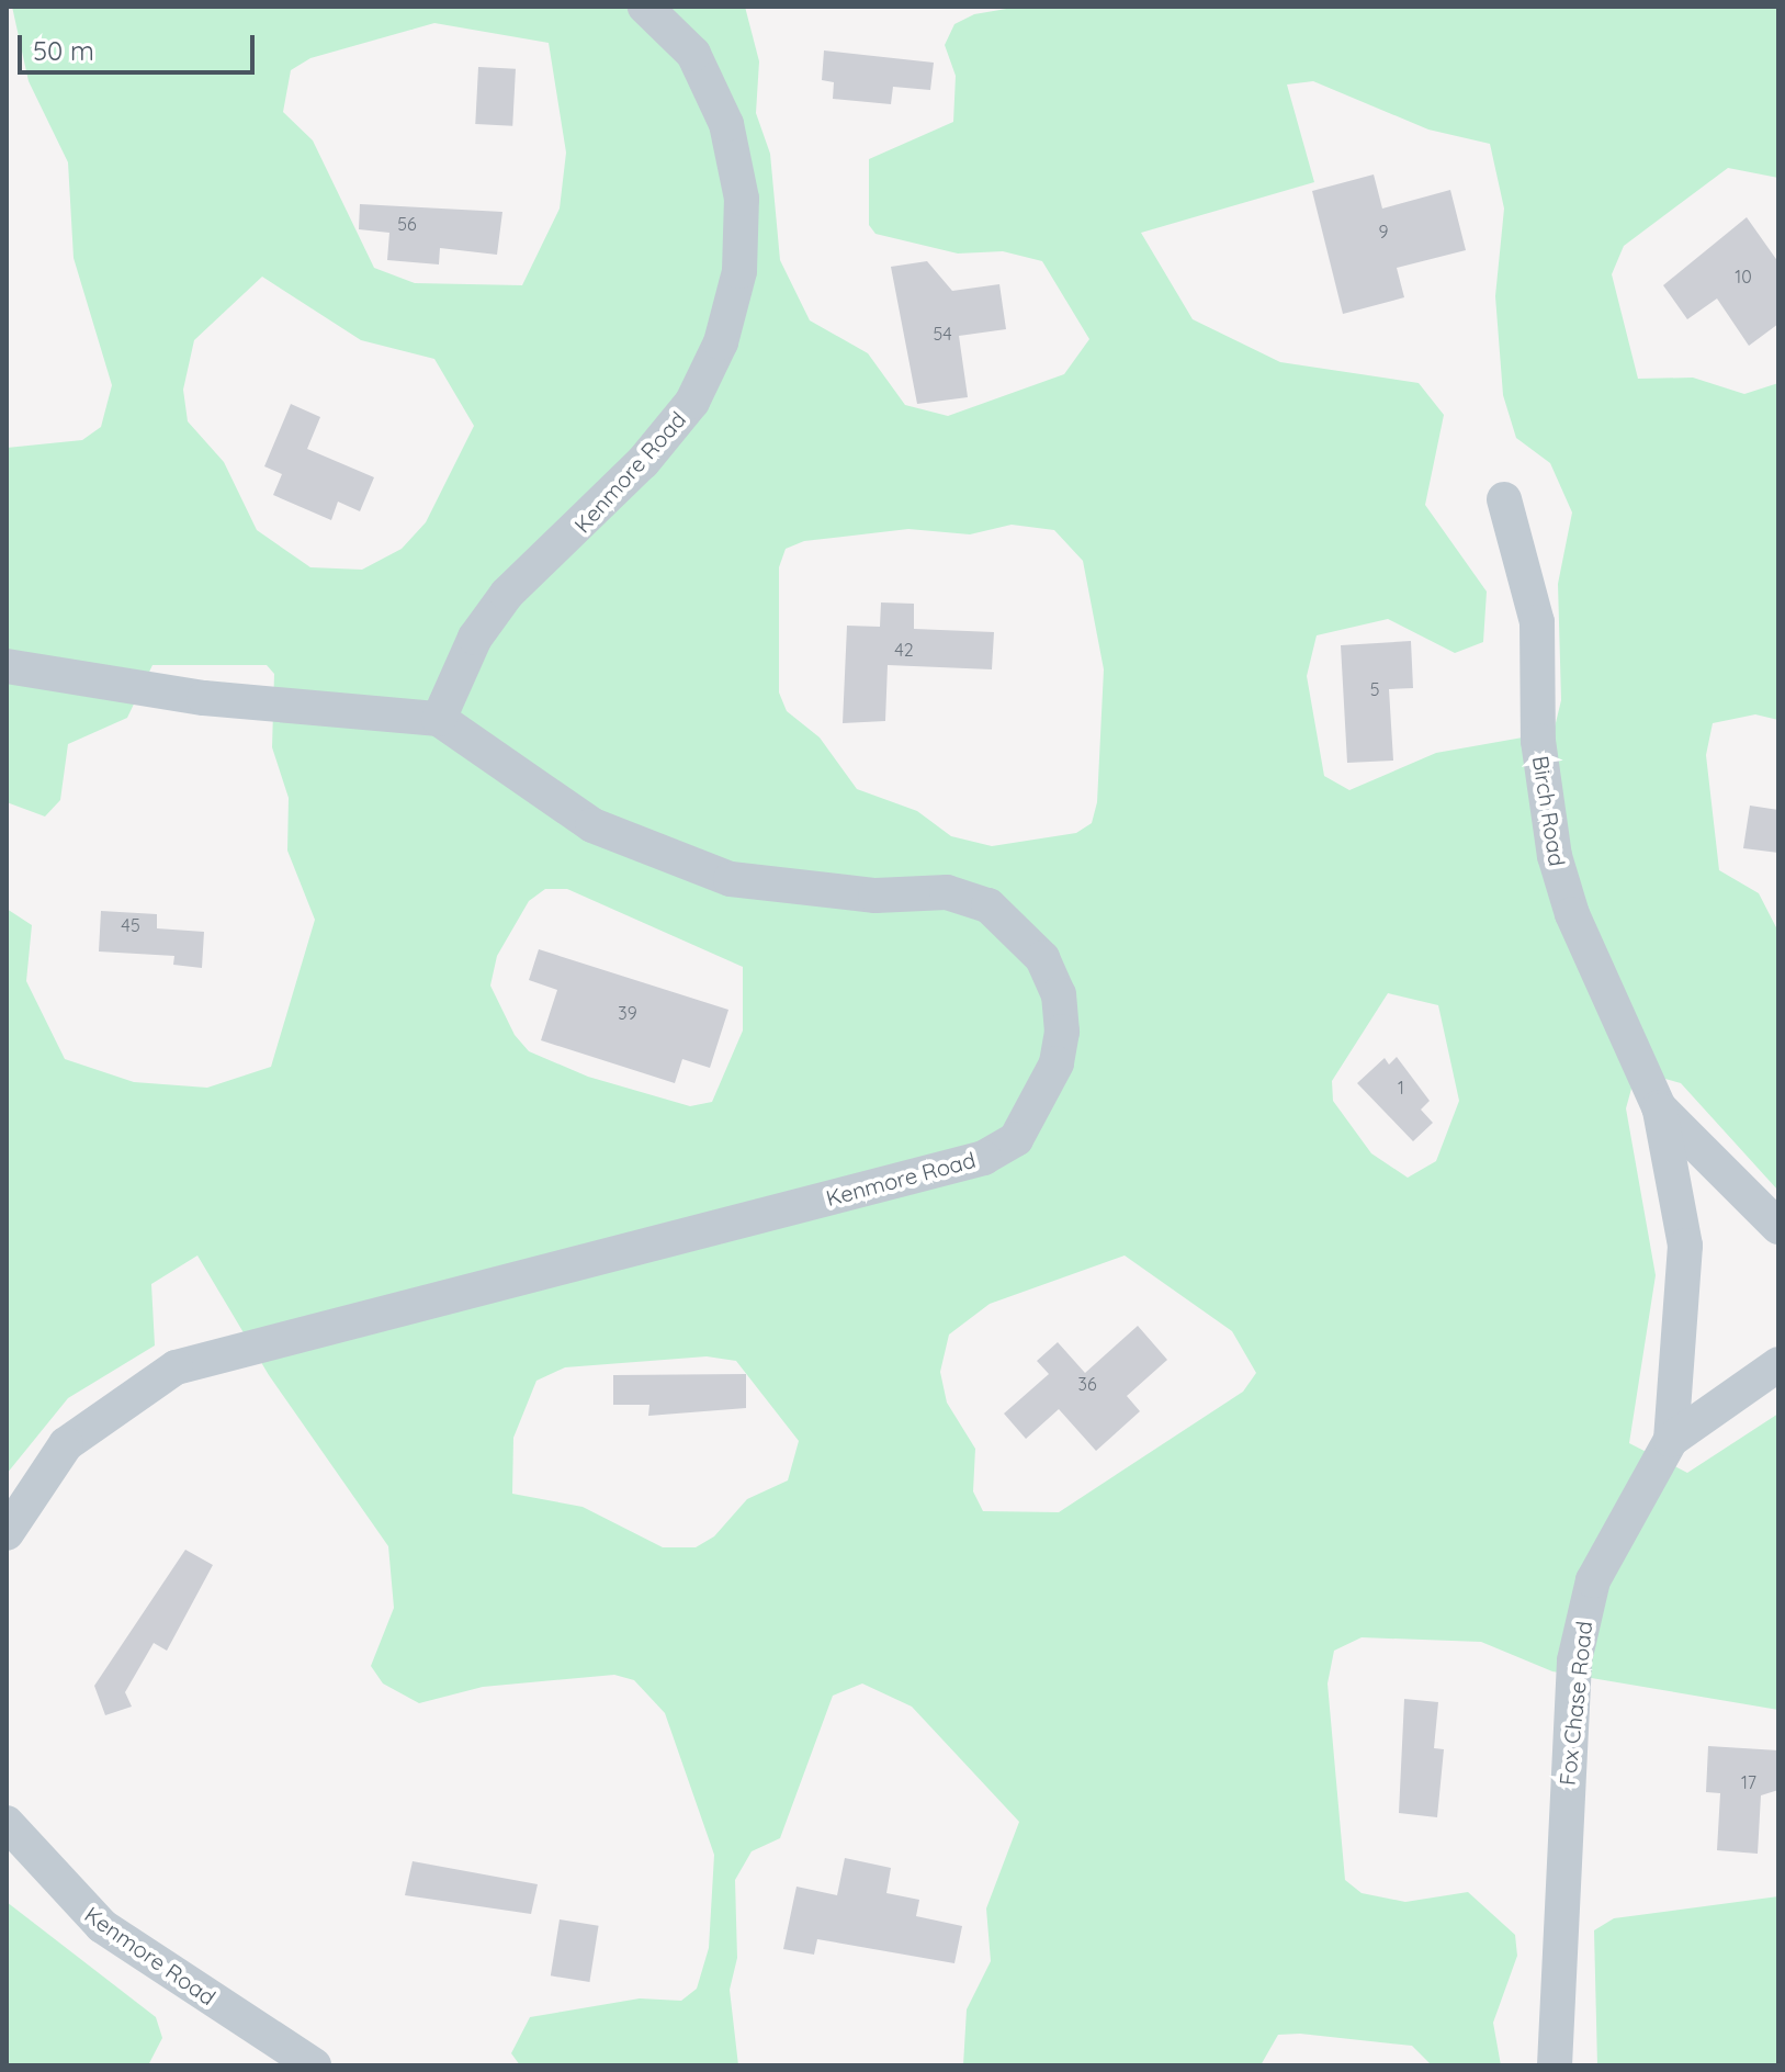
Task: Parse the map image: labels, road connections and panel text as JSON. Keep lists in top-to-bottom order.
{
  "streets": {
    "street": ["Kenmore Road", "Birch Road", "Fox Chase Road"]
  },
  "crossings": [
    ["Birch Road", "Fox Chase Road"]
  ],
  "house_numbers": [
    "56",
    "9",
    "10",
    "54",
    "42",
    "5",
    "45",
    "39",
    "1",
    "36",
    "17"
  ],
  "scale_bar": "50 m"
}
